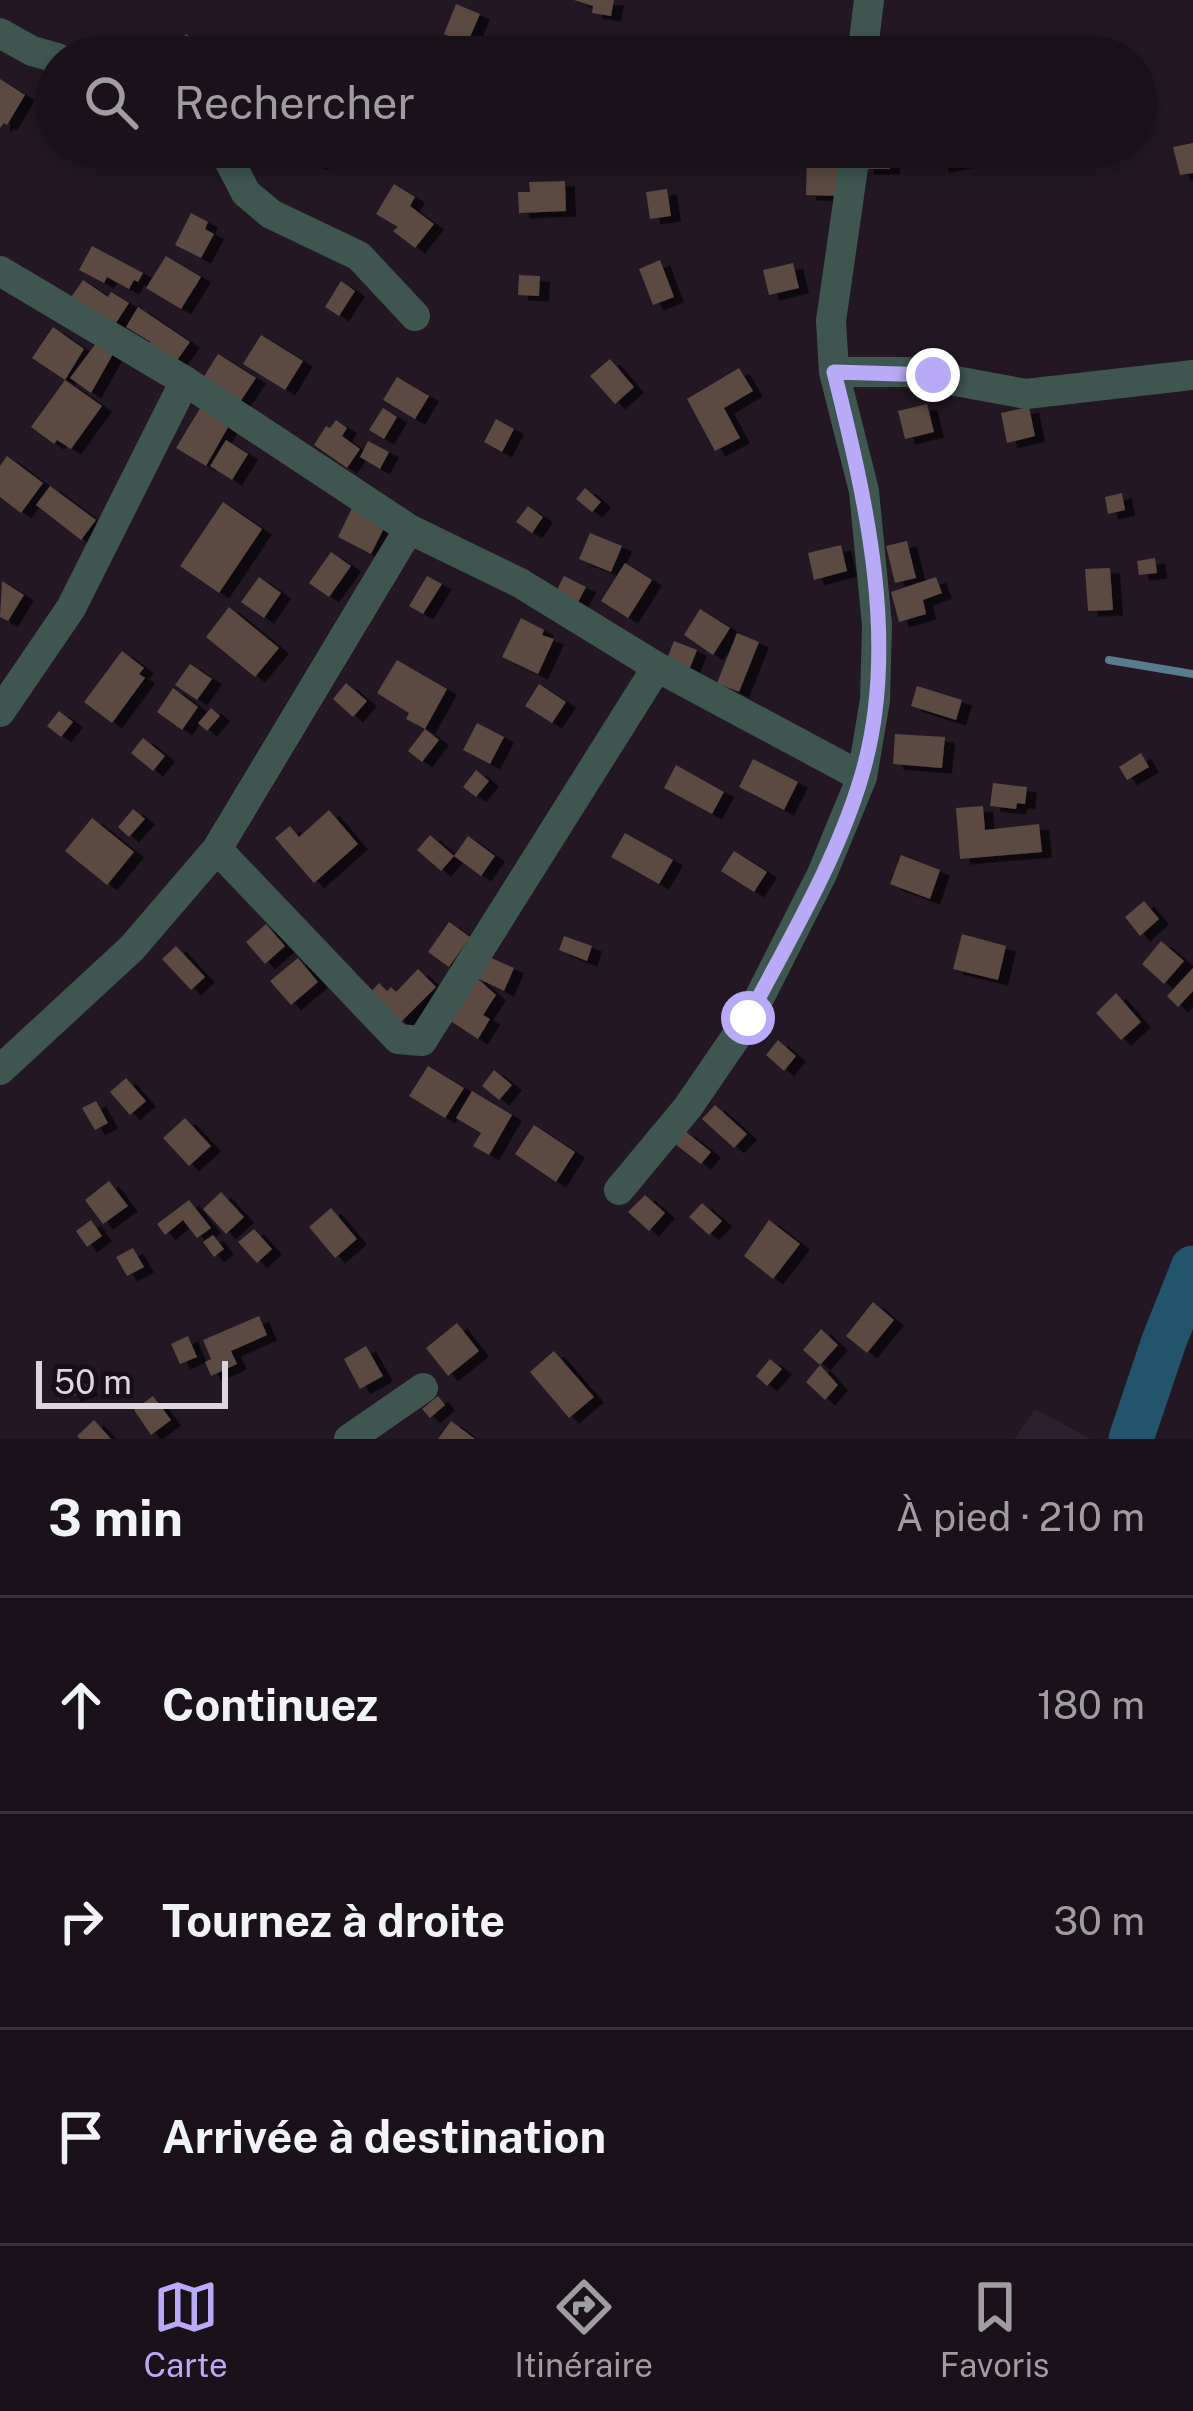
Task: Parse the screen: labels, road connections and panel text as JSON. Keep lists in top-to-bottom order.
{
  "scale_bar": "50 m",
  "page": {
    "search": "Rechercher",
    "scale": "50 m",
    "heading": ["3 min", "À pied · 210 m"],
    "list": [
      ["Continuez", "180 m"],
      ["Tournez à droite", "30 m"],
      "Arrivée à destination"
    ],
    "nav": ["Carte", "Itinéraire", "Favoris"]
  }
}
